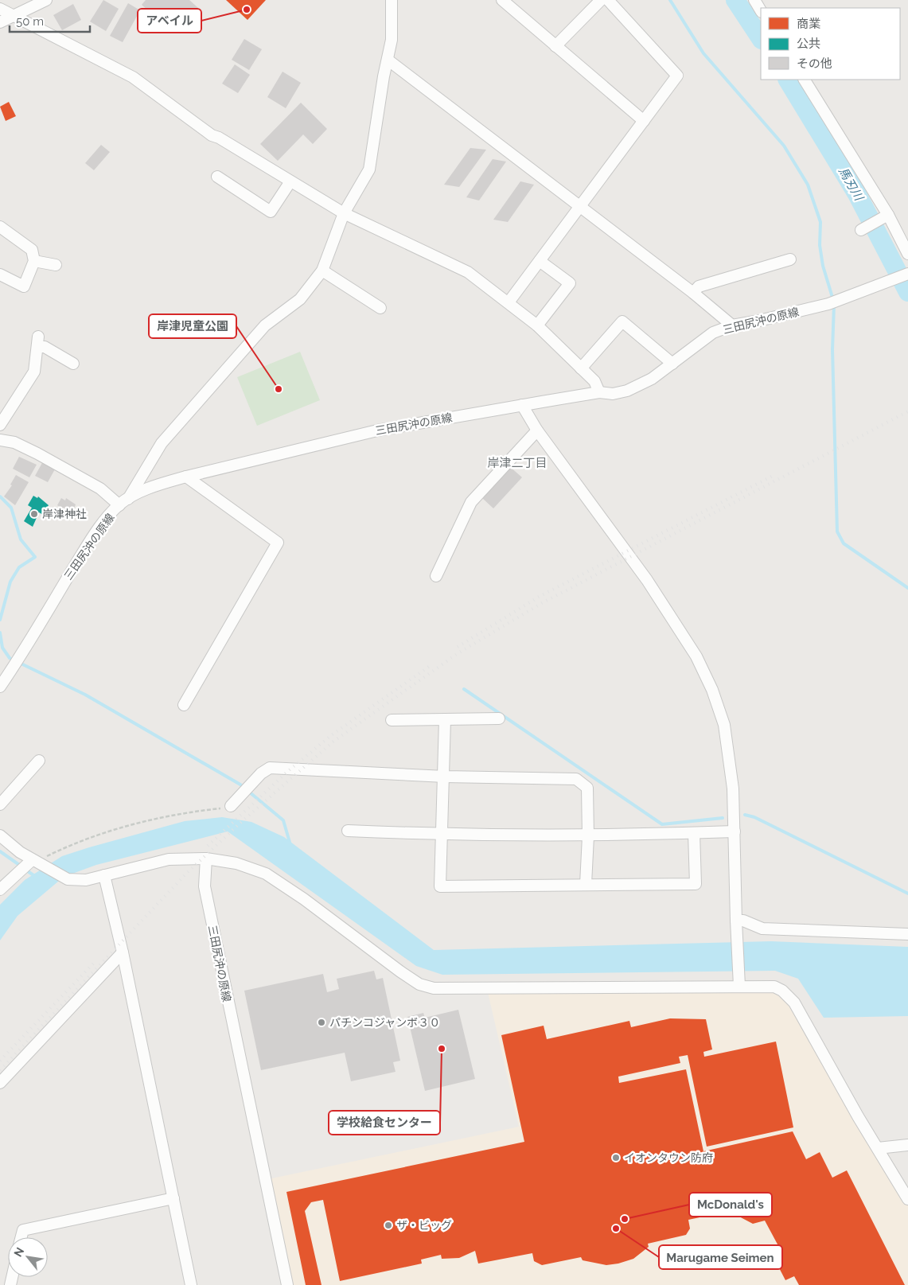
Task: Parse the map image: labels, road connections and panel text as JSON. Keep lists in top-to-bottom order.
{
  "streets": {
    "street": ["三田尻沖の原線"]
  },
  "districts": ["岸津二丁目"],
  "water": ["馬刃川"],
  "places": [
    "アベイル",
    "岸津児童公園",
    "岸津神社",
    "パチンコジャンボ３０",
    "学校給食センター",
    "イオンタウン防府",
    "McDonald's",
    "ザ・ビッグ",
    "Marugame Seimen"
  ],
  "legend": ["商業", "公共", "その他"],
  "scale_bar": "50 m",
  "north": "top left"
}
